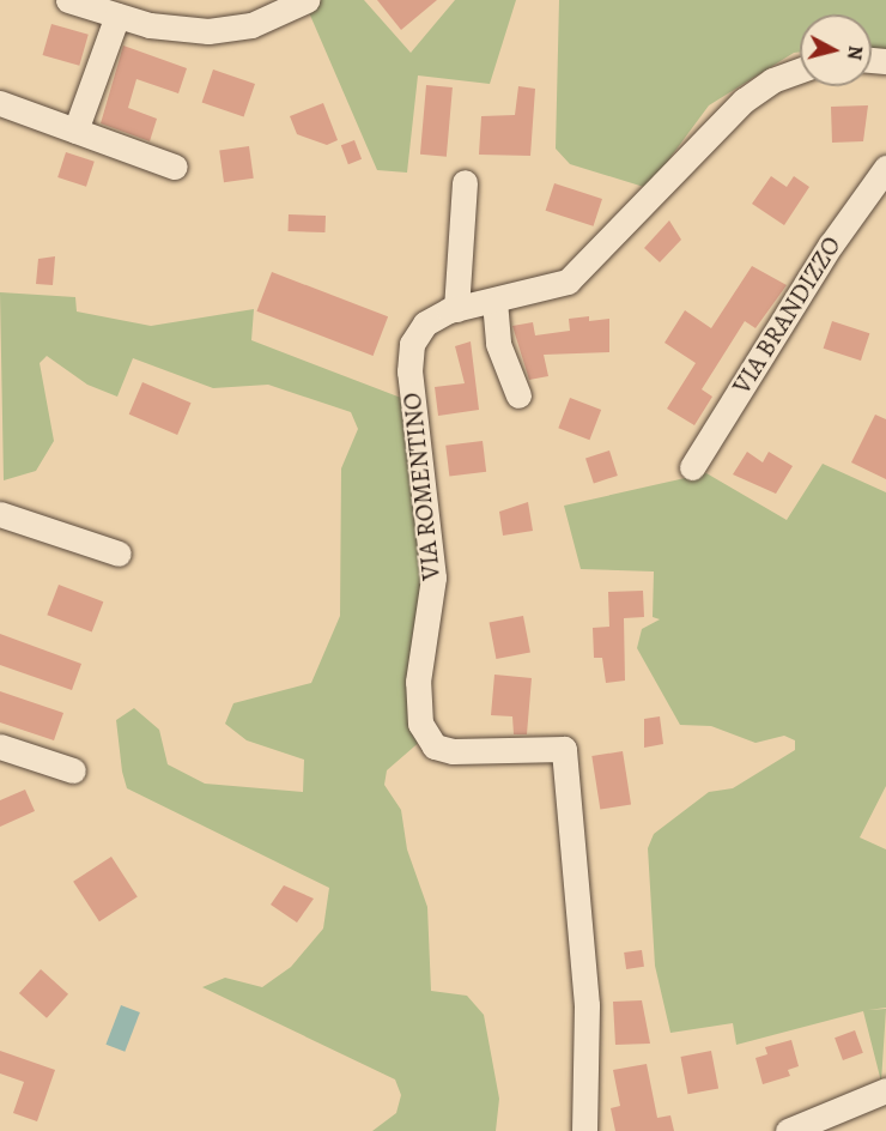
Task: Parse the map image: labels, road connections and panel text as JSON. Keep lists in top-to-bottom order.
{
  "streets": {
    "street": ["VIA BRANDIZZO", "VIA ROMENTINO"]
  },
  "north": "right"
}
